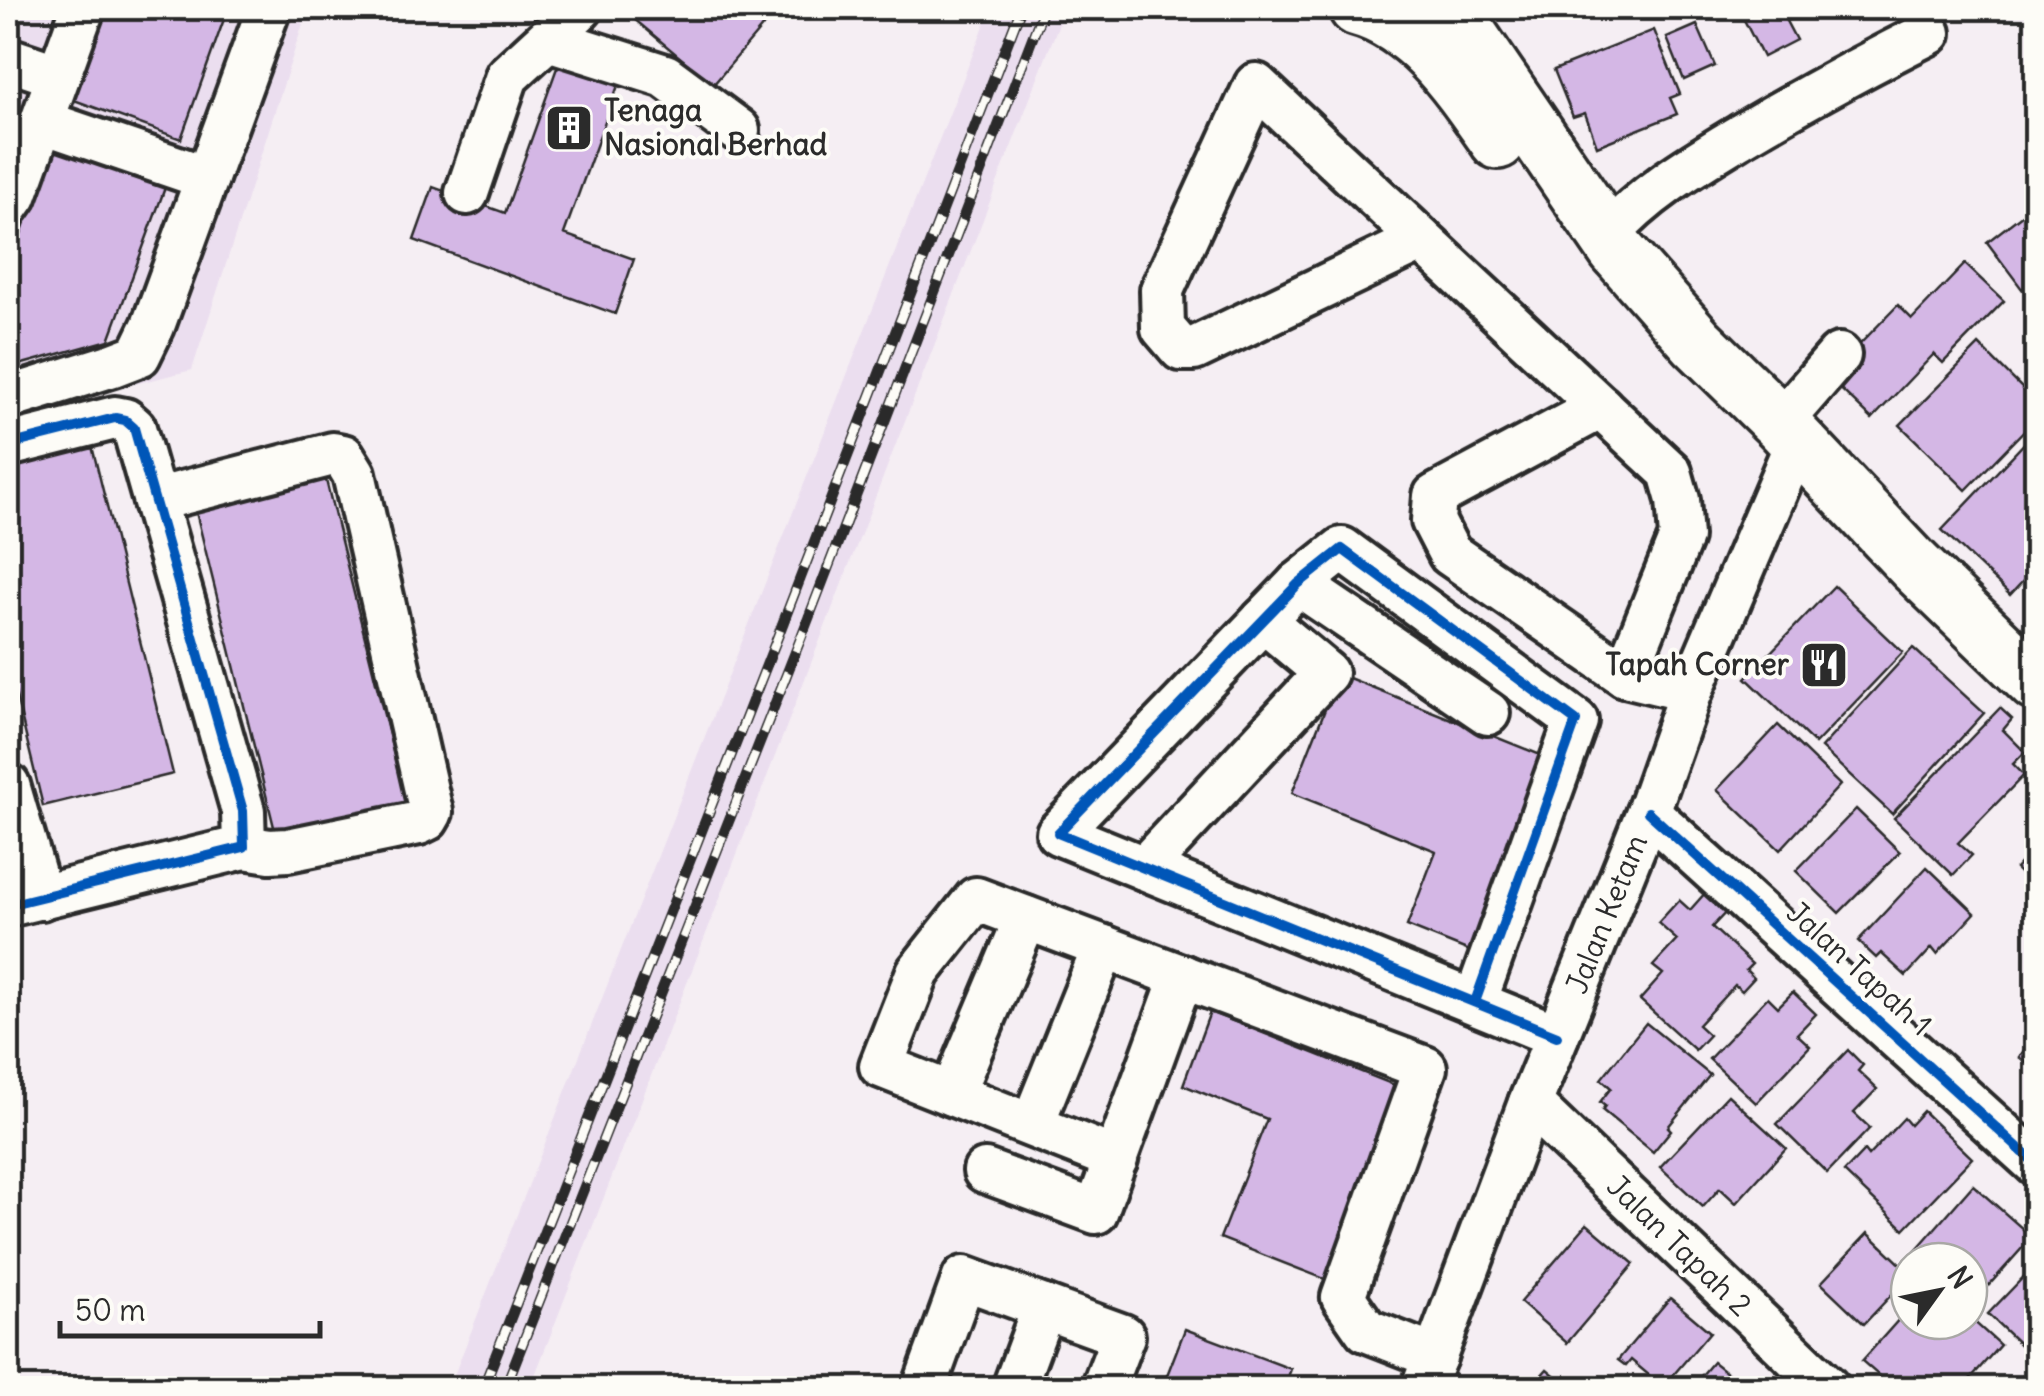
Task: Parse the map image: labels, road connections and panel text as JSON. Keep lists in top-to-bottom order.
{
  "streets": {
    "street": ["Jalan Ketam", "Jalan Tapah 1", "Jalan Tapah 2"]
  },
  "crossings": [
    ["Jalan Ketam", "Jalan Tapah 1"],
    ["Jalan Ketam", "Jalan Tapah 2"]
  ],
  "places": {
    "building": ["Tenaga Nasional Berhad"],
    "restaurant": ["Tapah Corner"]
  },
  "scale_bar": "50 m",
  "north": "top right"
}
